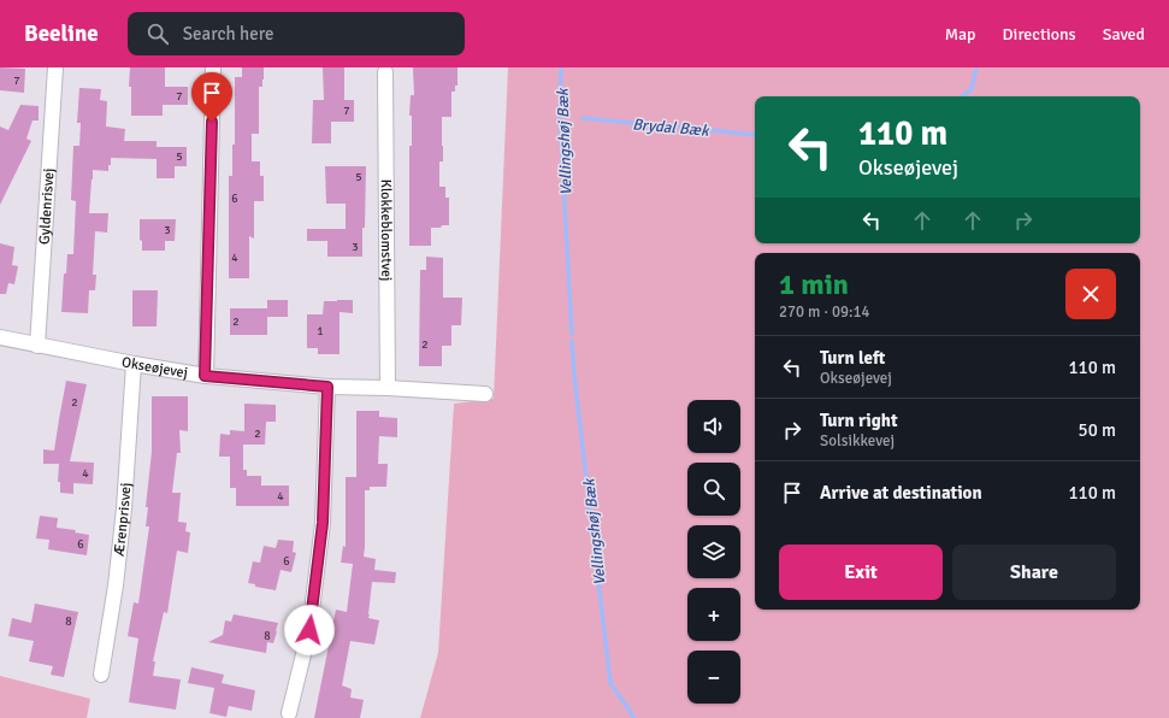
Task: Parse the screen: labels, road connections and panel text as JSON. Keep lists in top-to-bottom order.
{
  "streets": {
    "street": [
      "Gyldenrisvej",
      "Klokkeblomstvej",
      "Okseøjevej",
      "Ærenprisvej"
    ]
  },
  "crossings": [
    ["Gyldenrisvej", "Okseøjevej"],
    ["Klokkeblomstvej", "Okseøjevej"],
    ["Okseøjevej", "Ærenprisvej"]
  ],
  "water": ["Brydal Bæk", "Vellingshøj Bæk"],
  "house_numbers": [
    "7",
    "7",
    "7",
    "5",
    "5",
    "6",
    "3",
    "3",
    "4",
    "2",
    "1",
    "2",
    "2",
    "2",
    "4",
    "4",
    "6",
    "6",
    "8",
    "8"
  ],
  "page": {
    "header": "Beeline",
    "search": "Search here",
    "nav": ["Map", "Directions", "Saved"],
    "turn": ["110 m", "Okseøjevej"],
    "heading": ["1 min", "270 m · 09:14"],
    "list": [
      {
        "name": "Turn left",
        "note": "Okseøjevej",
        "value": "110 m"
      },
      {
        "name": "Turn right",
        "note": "Solsikkevej",
        "value": "50 m"
      },
      {
        "name": "Arrive at destination",
        "value": "110 m"
      }
    ],
    "map_buttons": ["+", "−"],
    "buttons": ["Exit", "Share"]
  }
}
